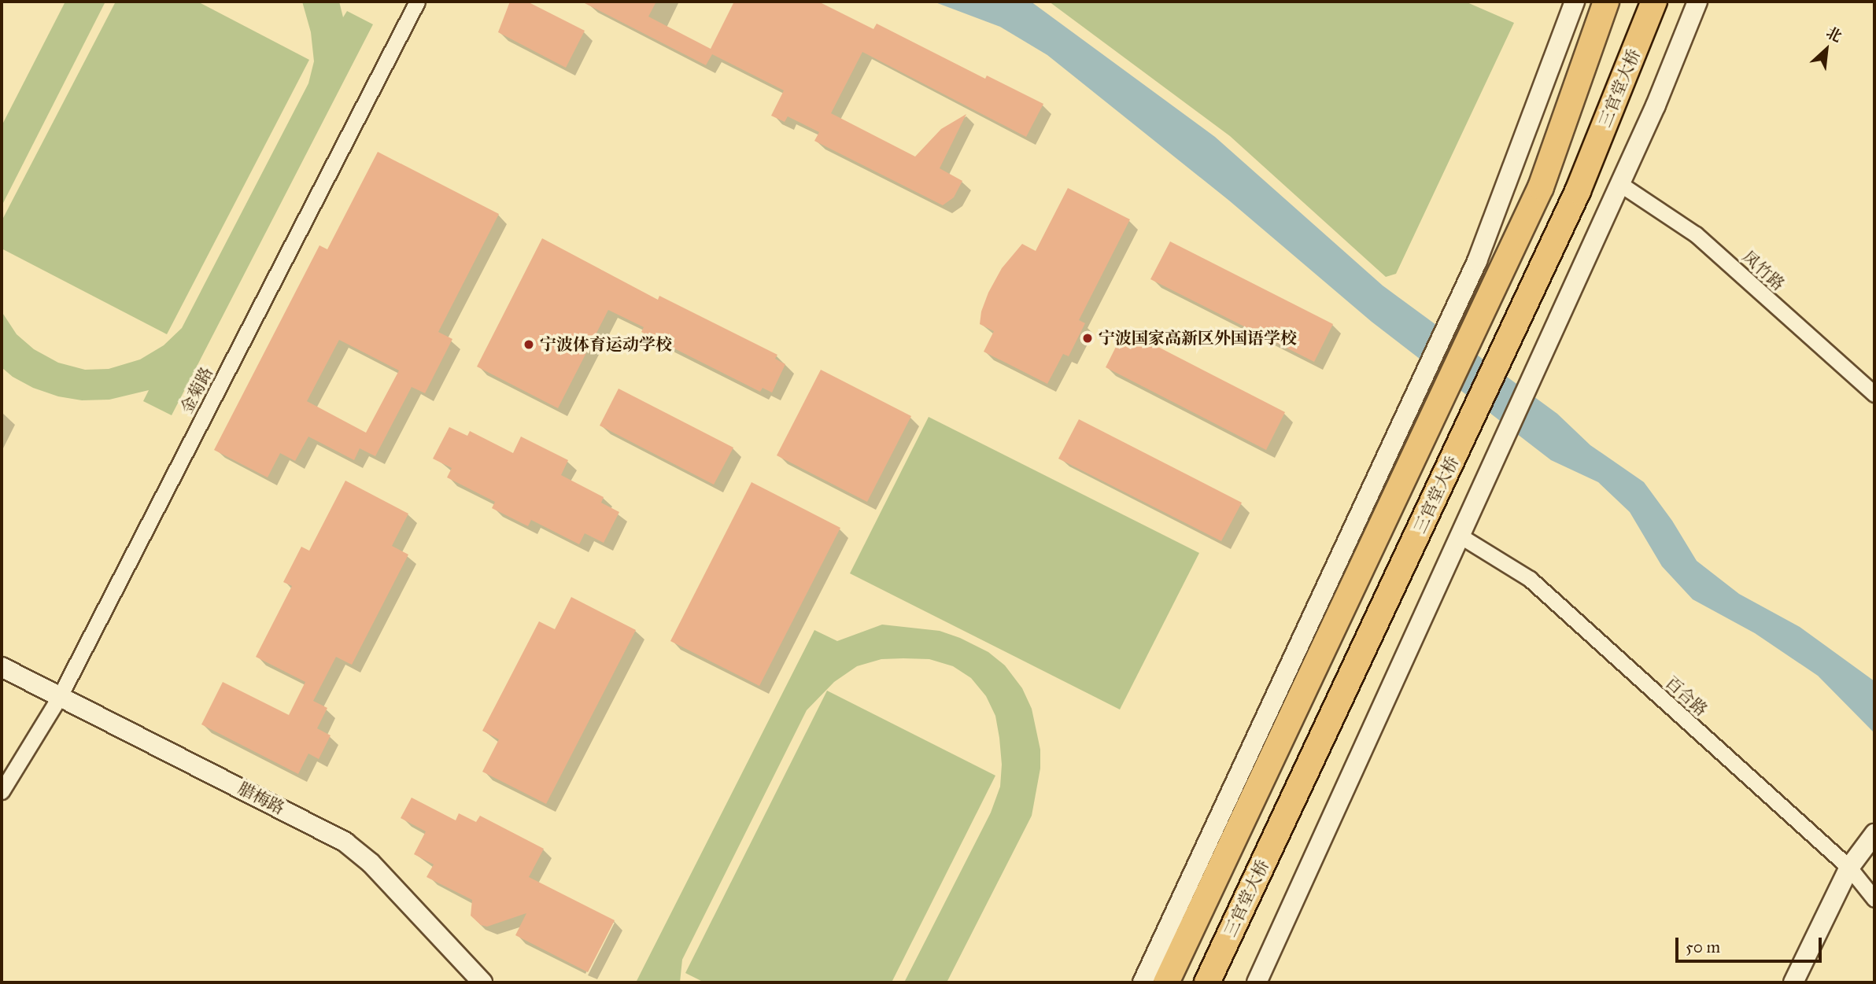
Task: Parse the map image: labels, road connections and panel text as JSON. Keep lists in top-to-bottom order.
{
  "streets": {
    "main road": ["三官堂大桥"],
    "street": [
      "凤竹路",
      "金菊路",
      "百合路",
      "腊梅路"
    ]
  },
  "crossings": [
    ["金菊路", "腊梅路"]
  ],
  "places": ["宁波国家高新区外国语学校", "宁波体育运动学校"],
  "scale_bar": "50 m",
  "north": "top right"
}
